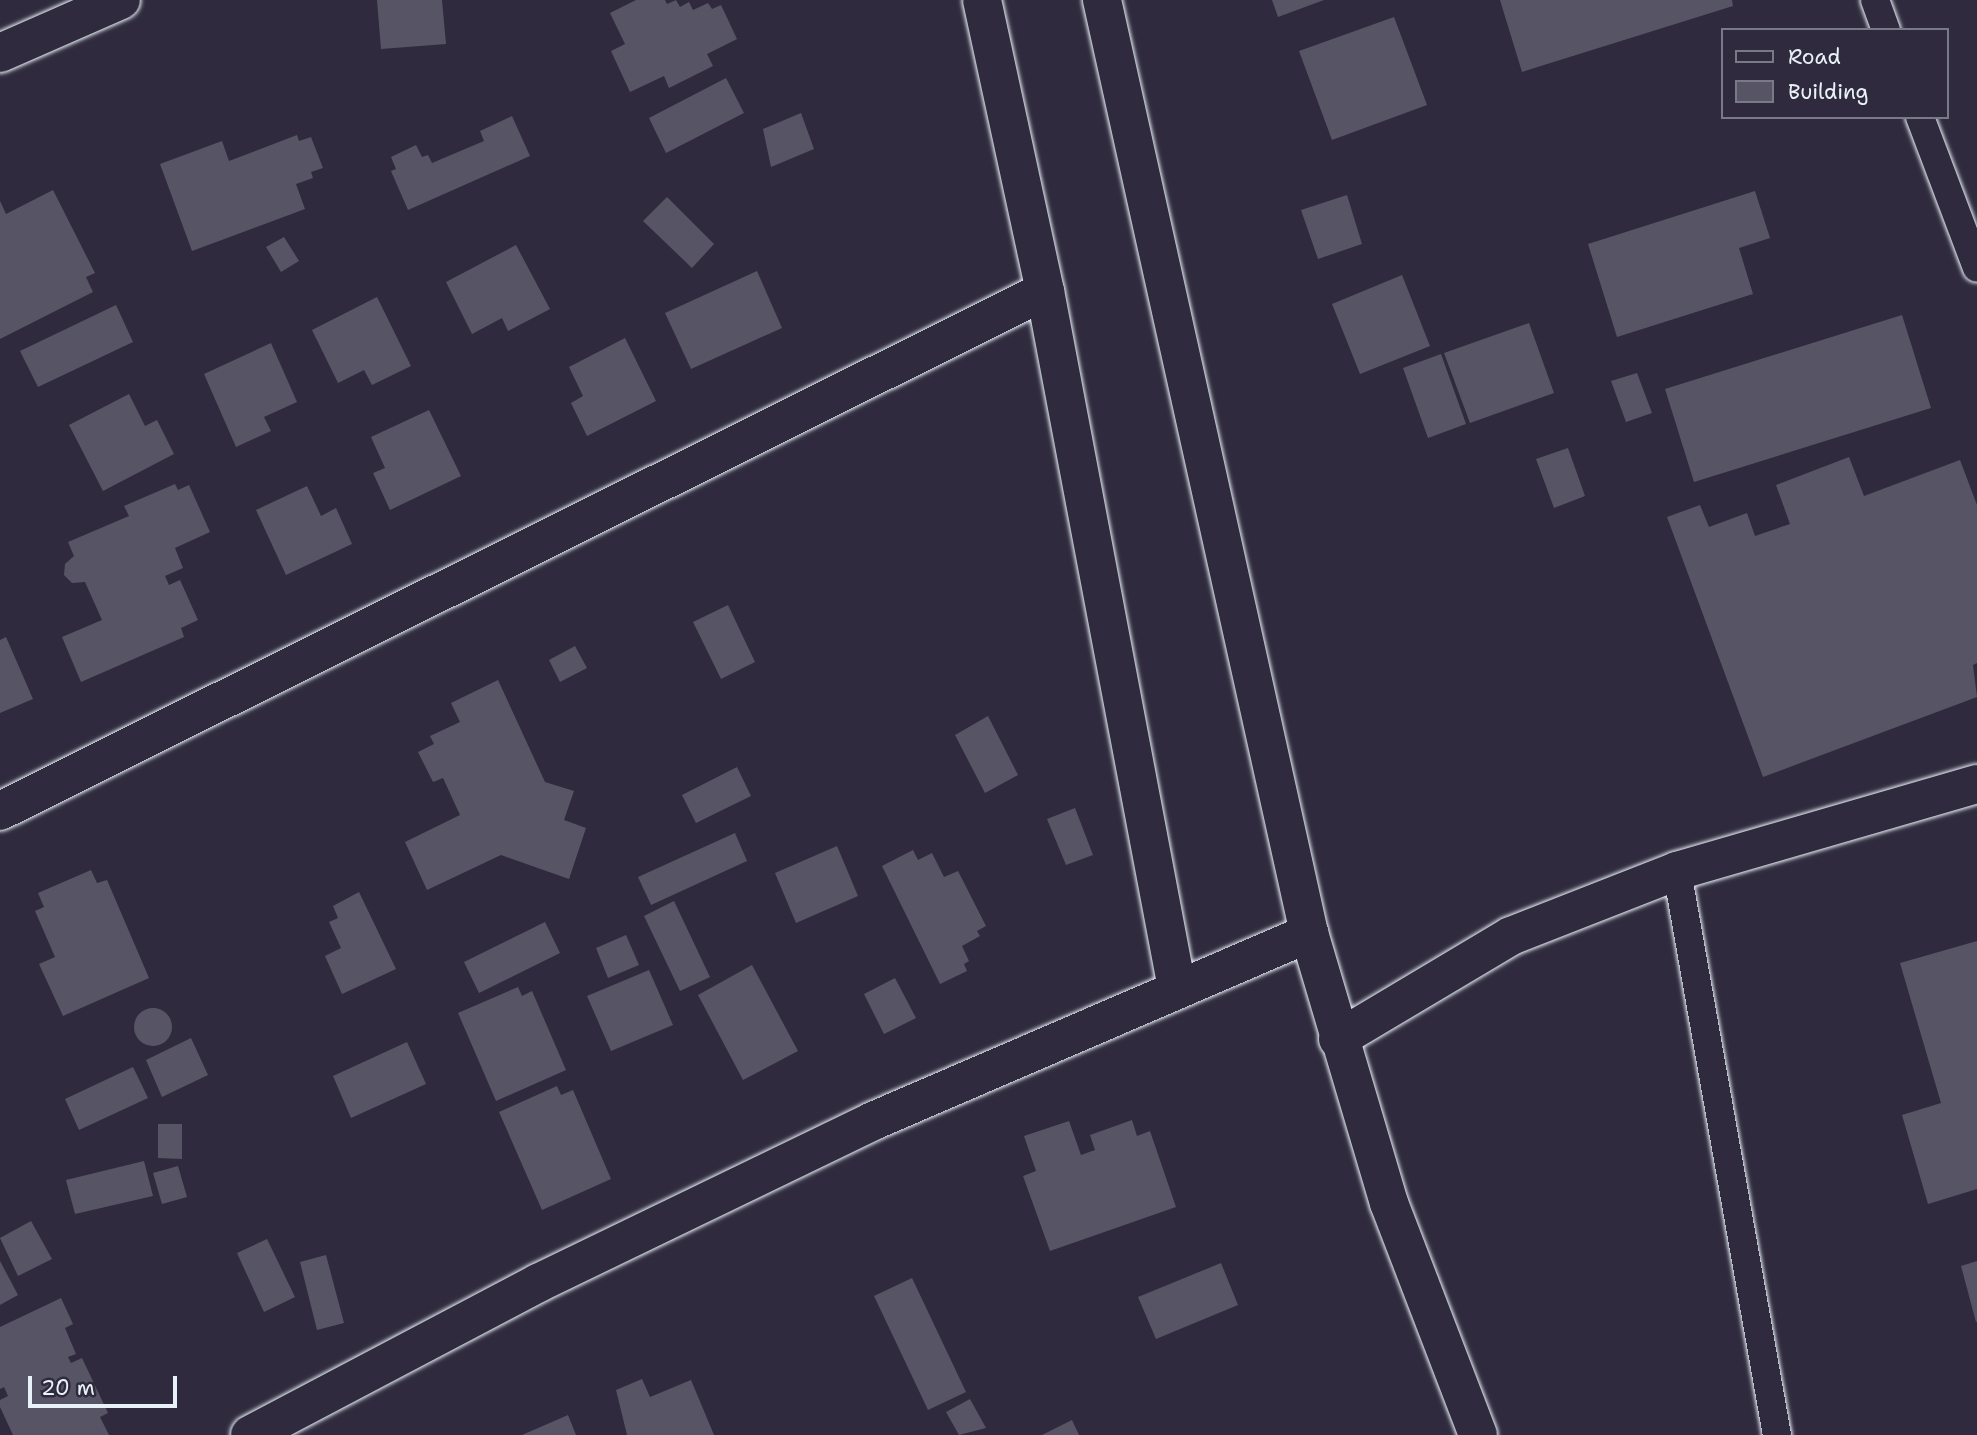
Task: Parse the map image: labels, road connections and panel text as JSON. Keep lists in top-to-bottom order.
{
  "legend": ["Road", "Building"],
  "scale_bar": "20 m"
}
